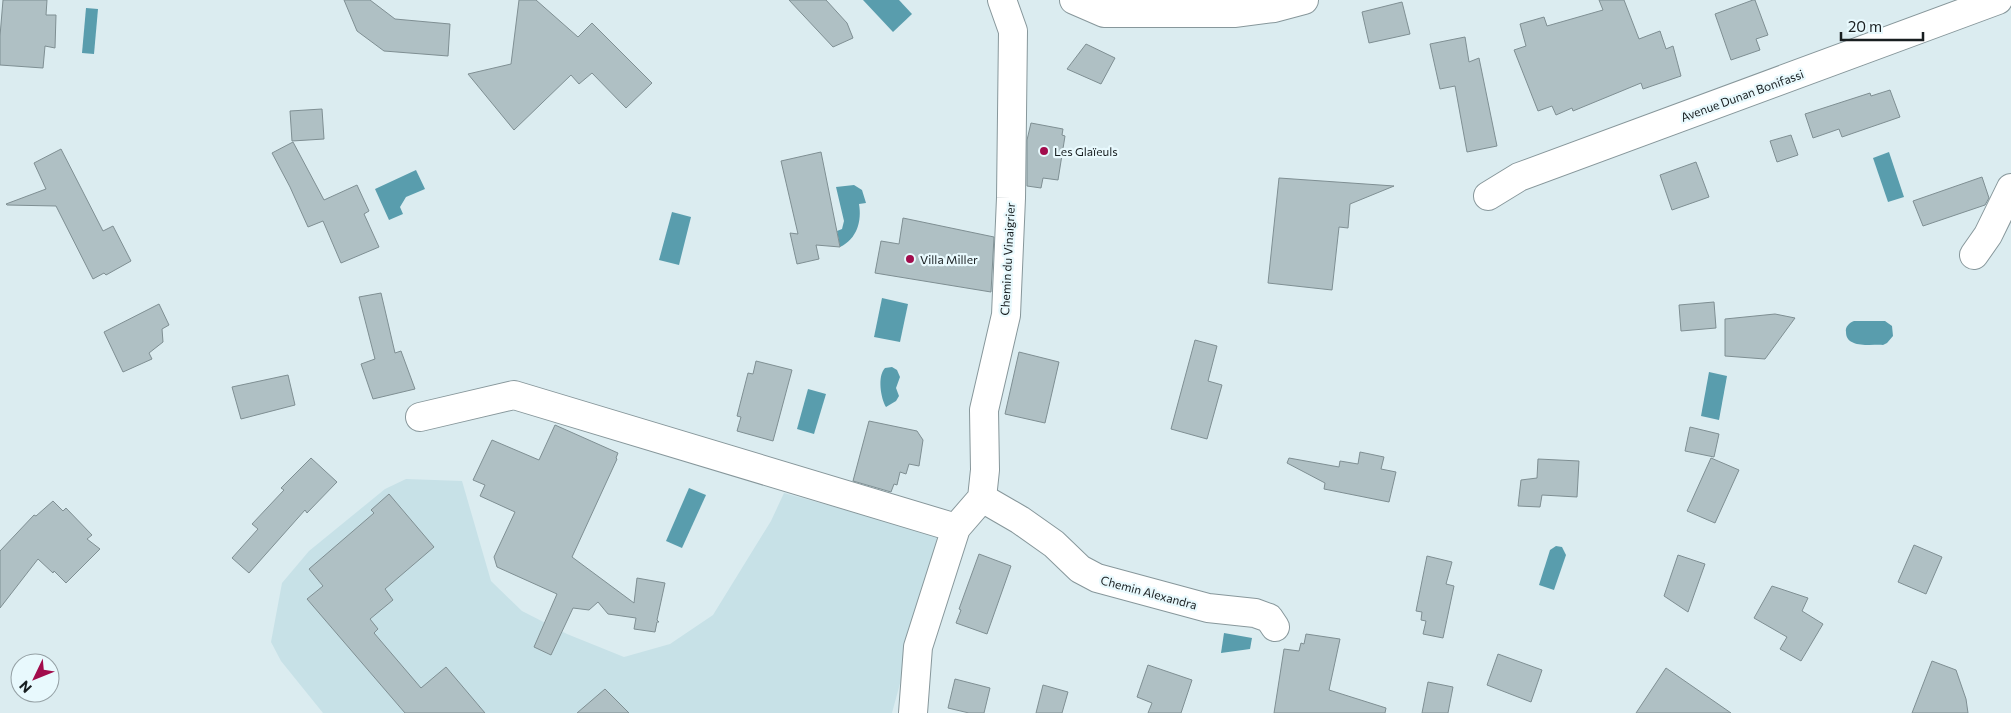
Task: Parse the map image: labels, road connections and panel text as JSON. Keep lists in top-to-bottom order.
{
  "streets": {
    "street": ["Avenue Dunan Bonifassi", "Chemin du Vinaigrier", "Chemin Alexandra"]
  },
  "crossings": [
    ["Chemin du Vinaigrier", "Chemin Alexandra"]
  ],
  "places": ["Les Glaïeuls", "Villa Miller"],
  "scale_bar": "20 m",
  "north": "bottom left"
}
